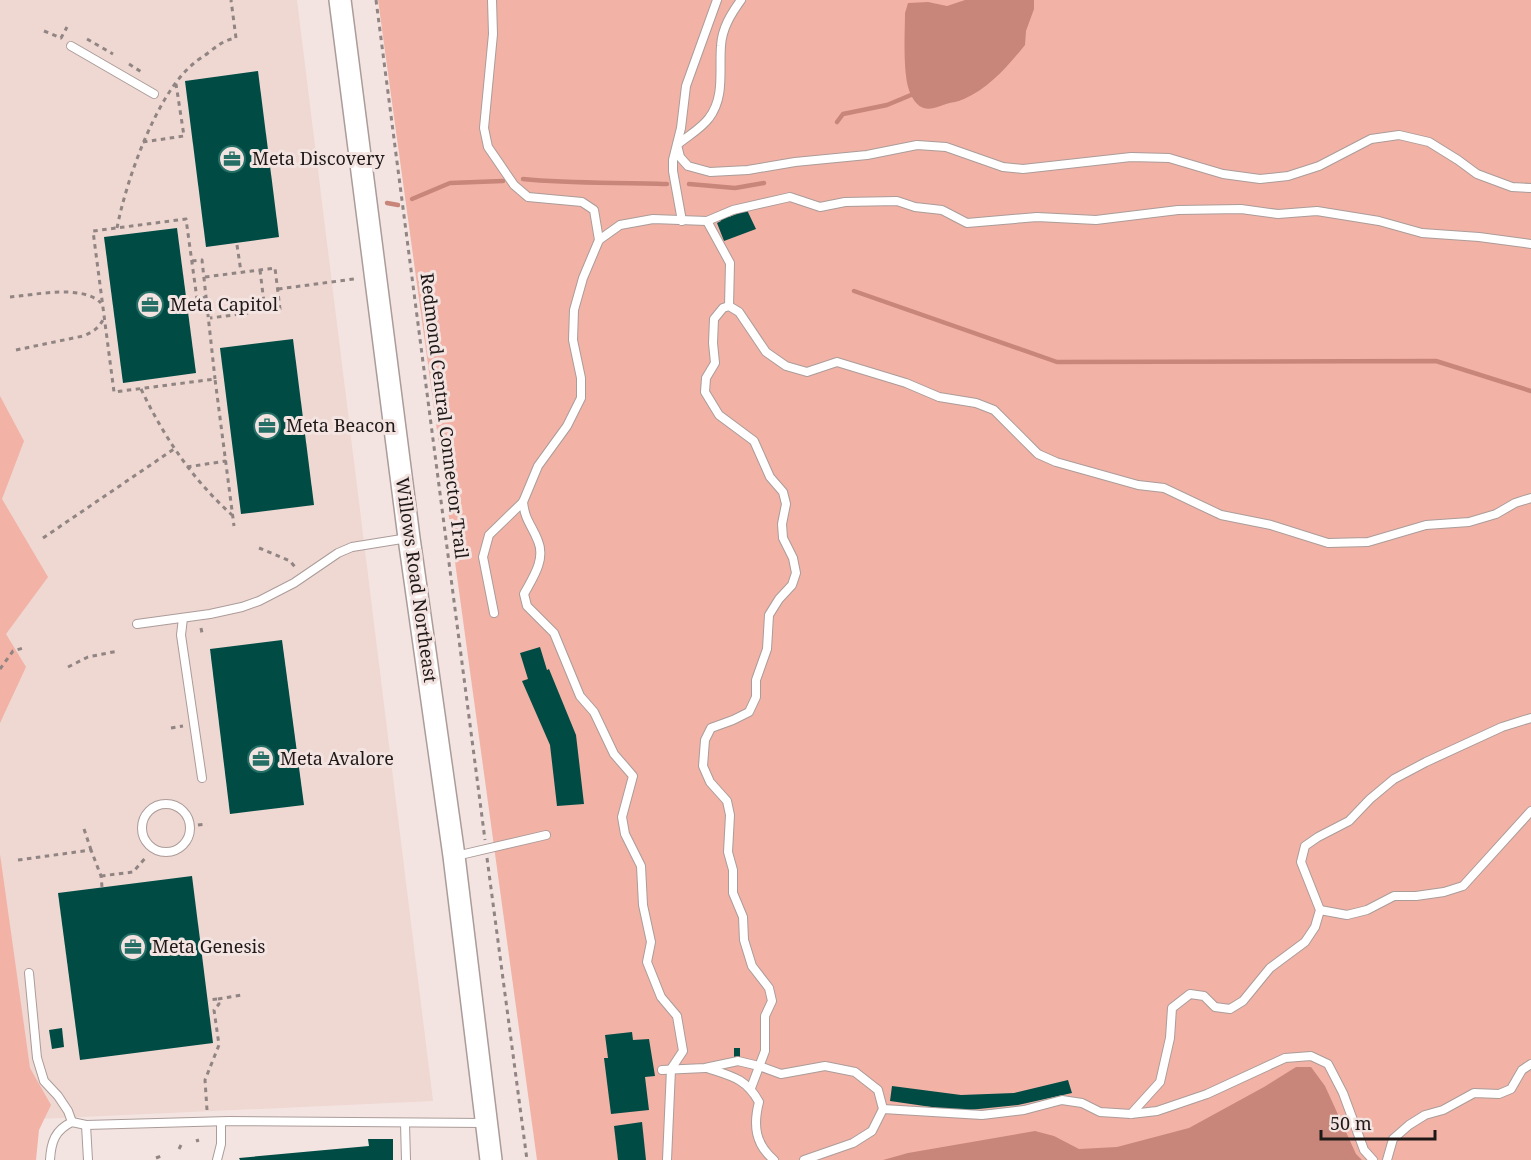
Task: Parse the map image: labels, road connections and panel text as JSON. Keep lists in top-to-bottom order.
{
  "streets": {
    "main road": ["Willows Road Northeast"],
    "path": ["Redmond Central Connector Trail"]
  },
  "places": {
    "office": [
      "Meta Discovery",
      "Meta Capitol",
      "Meta Beacon",
      "Meta Avalore",
      "Meta Genesis"
    ]
  },
  "scale_bar": "50 m"
}
